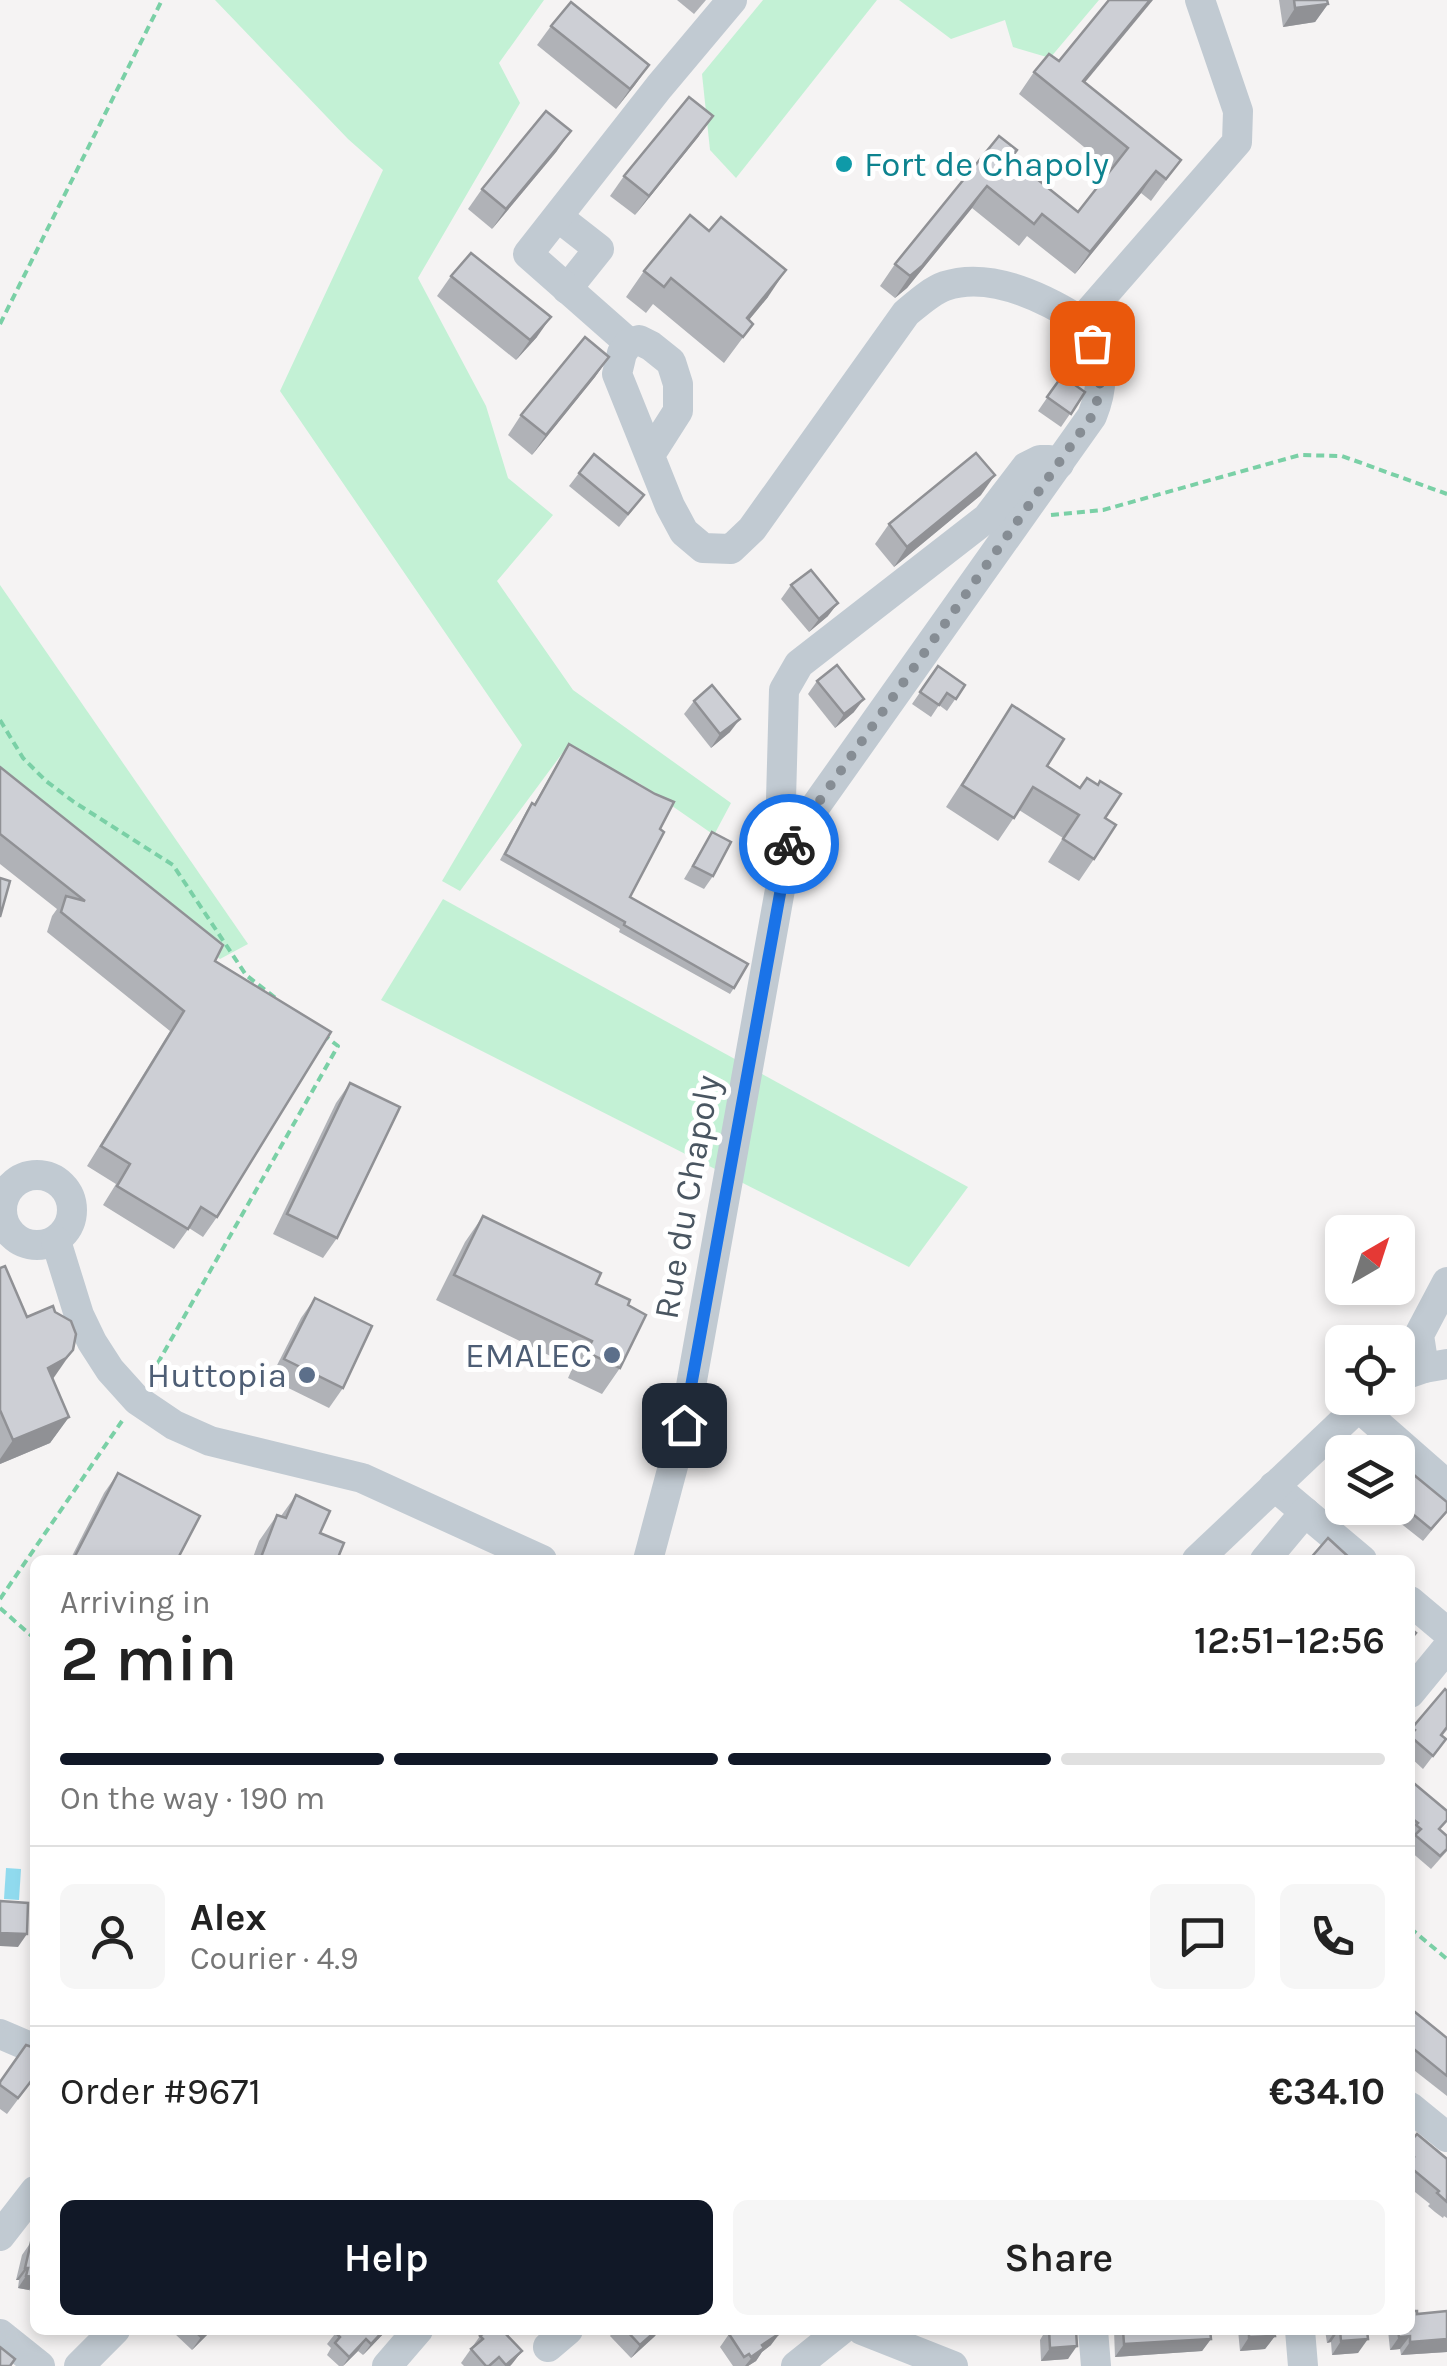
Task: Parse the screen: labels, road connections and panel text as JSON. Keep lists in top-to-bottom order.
{
  "streets": {
    "street": ["Rue du Chapoly"]
  },
  "places": ["Fort de Chapoly", "EMALEC", "Huttopia"],
  "north": "top right",
  "page": {
    "heading": ["2 min", "Arriving in", "12:51–12:56"],
    "panel": [
      "Alex",
      "Courier · 4.9",
      "Order #9671",
      "€34.10"
    ],
    "bar": "On the way · 190 m",
    "buttons": ["Help", "Share"]
  }
}
